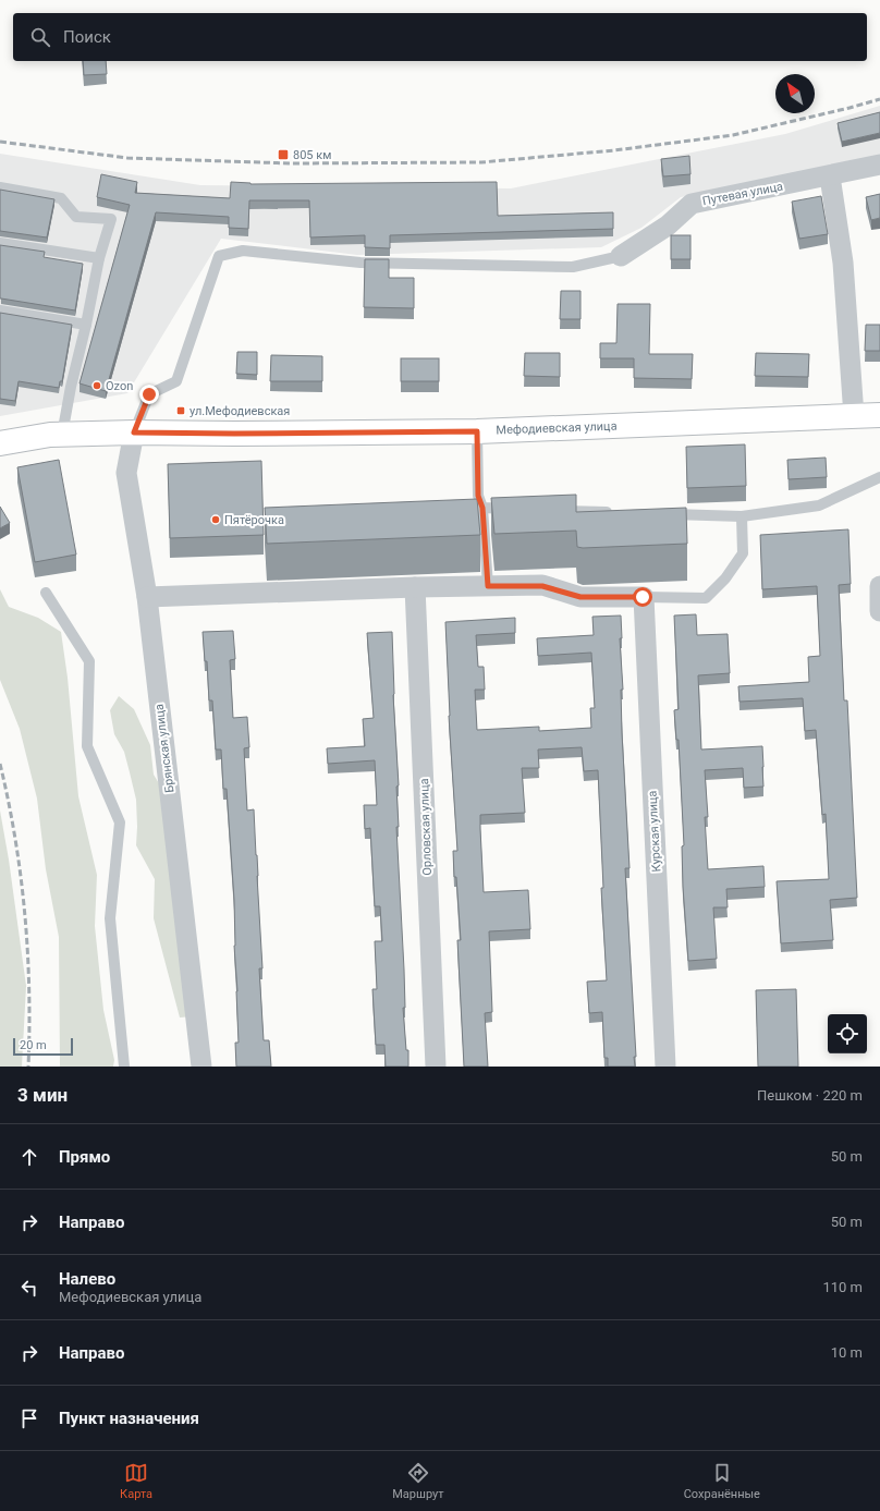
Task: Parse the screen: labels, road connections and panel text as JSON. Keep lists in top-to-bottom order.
{
  "streets": {
    "main road": ["Мефодиевская улица"],
    "street": [
      "Путевая улица",
      "Брянская улица",
      "Орловская улица",
      "Курская улица"
    ]
  },
  "crossings": [
    ["Мефодиевская улица", "Брянская улица"]
  ],
  "places": {
    "transit": ["805 км", "ул.Мефодиевская"],
    "other": ["Ozon", "Пятёрочка"]
  },
  "scale_bar": "20 m",
  "north": "top left",
  "page": {
    "search": "Поиск",
    "scale": "20 m",
    "heading": ["3 мин", "Пешком · 220 m"],
    "list": [
      ["Прямо", "50 m"],
      ["Направо", "50 m"],
      ["Налево", "Мефодиевская улица", "110 m"],
      ["Направо", "10 m"],
      "Пункт назначения"
    ],
    "nav": ["Карта", "Маршрут", "Сохранённые"]
  }
}
